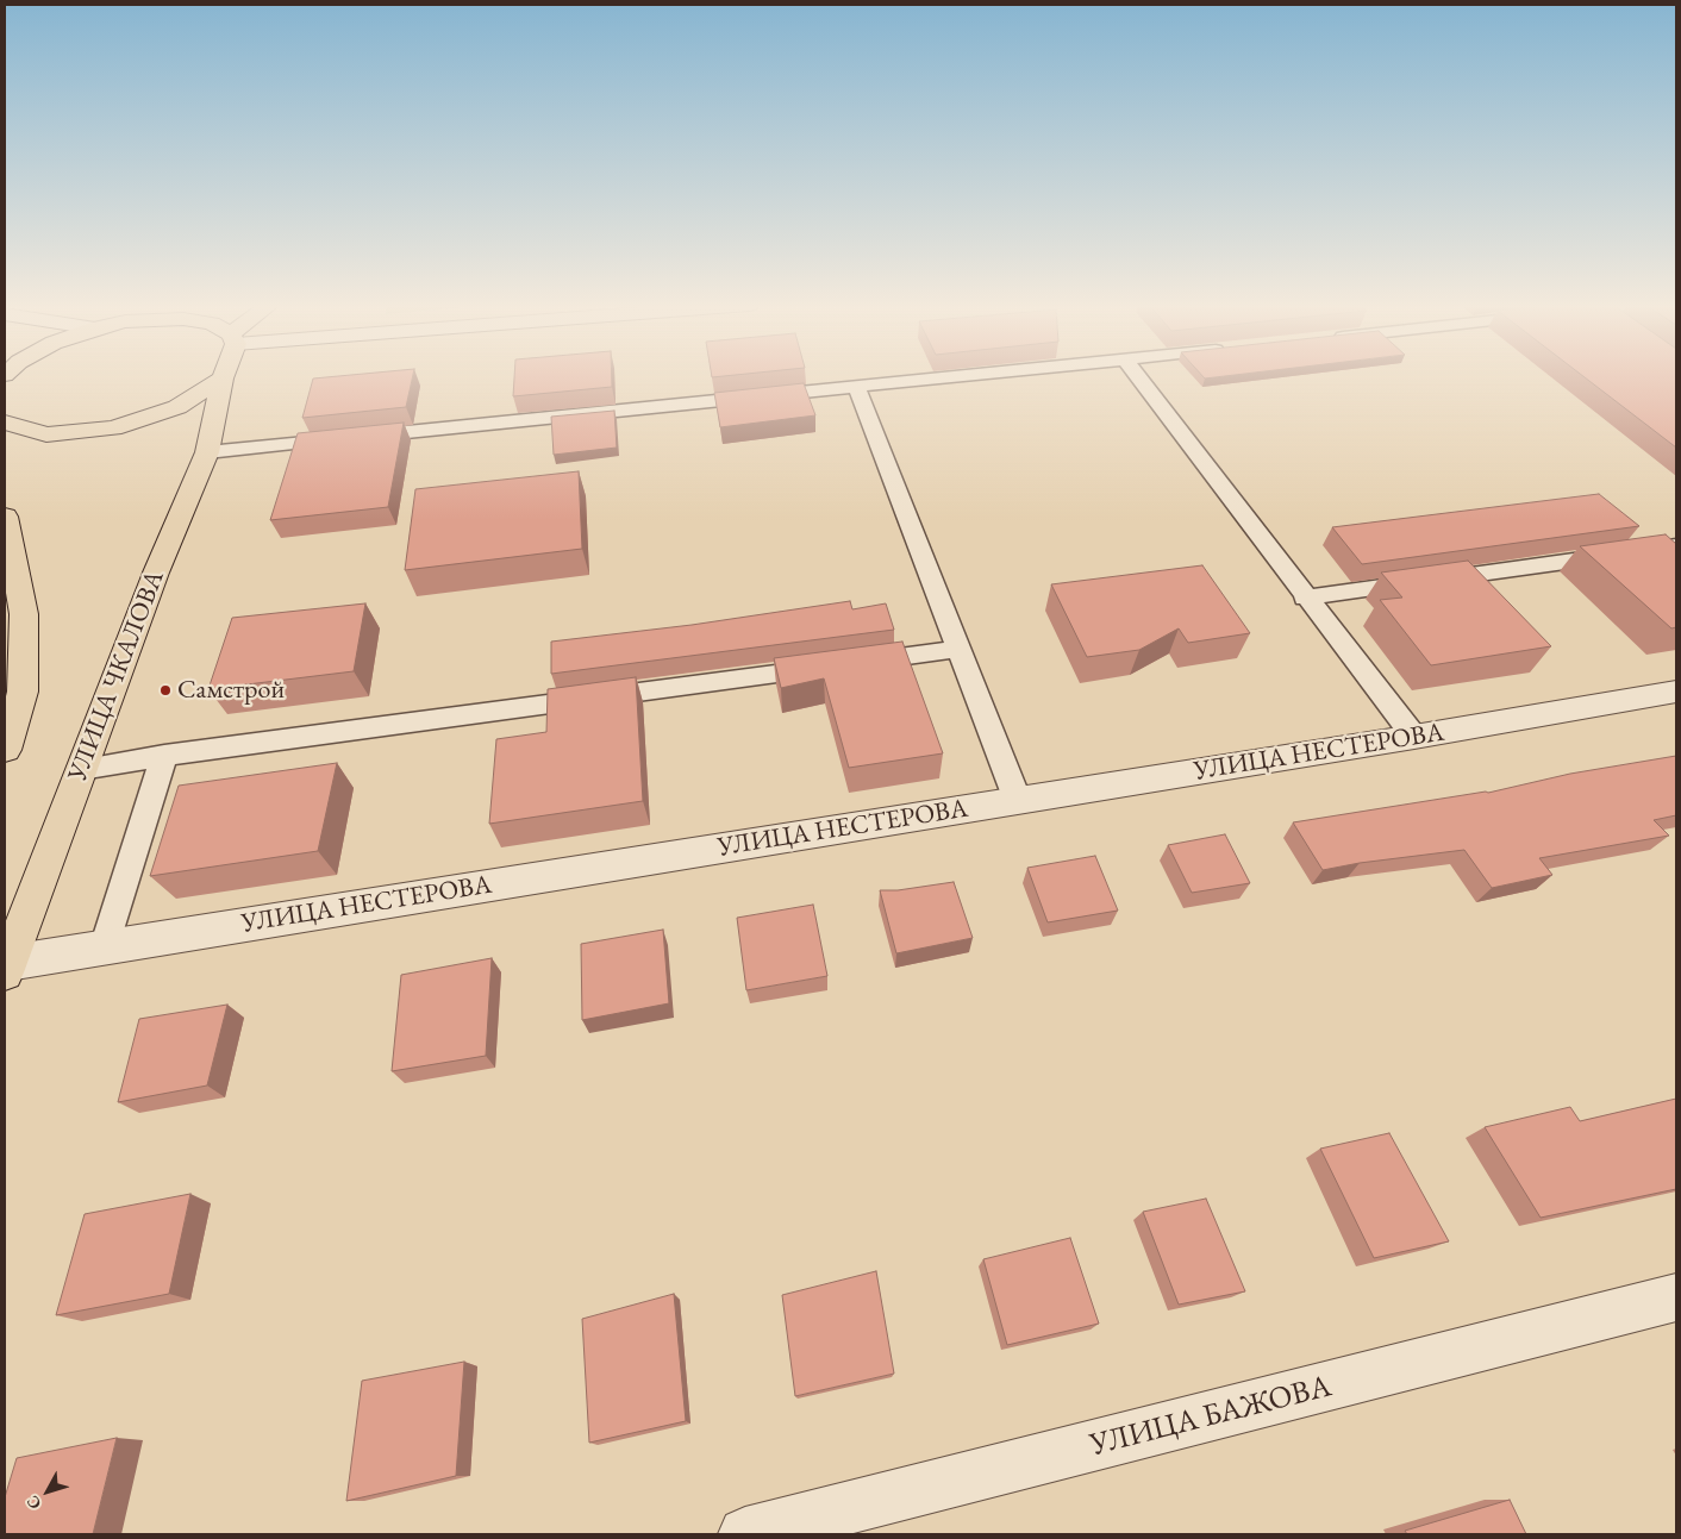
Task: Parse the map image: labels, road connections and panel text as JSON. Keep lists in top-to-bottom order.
{
  "streets": {
    "main road": ["УЛИЦА ЧКАЛОВА"],
    "street": ["УЛИЦА НЕСТЕРОВА", "УЛИЦА БАЖОВА"]
  },
  "crossings": [
    ["УЛИЦА ЧКАЛОВА", "УЛИЦА НЕСТЕРОВА"]
  ],
  "places": ["Самстрой"],
  "north": "bottom left"
}
